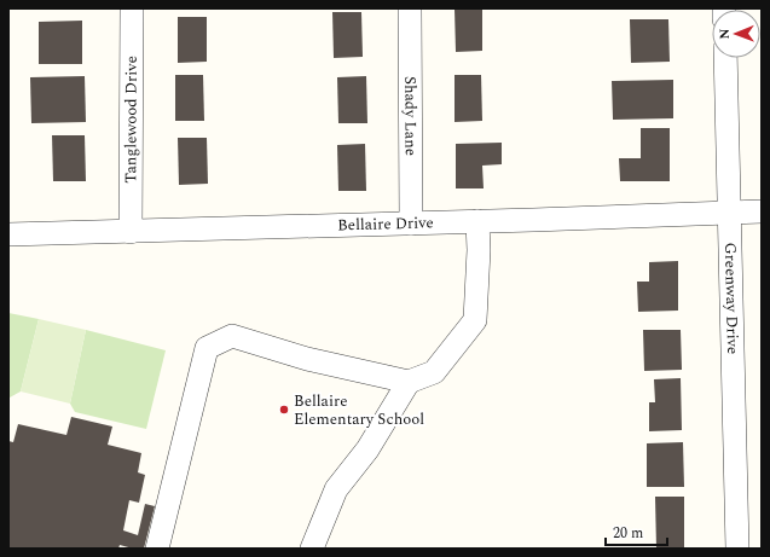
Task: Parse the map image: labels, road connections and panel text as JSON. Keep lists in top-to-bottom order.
{
  "streets": {
    "street": [
      "Shady Lane",
      "Tanglewood Drive",
      "Bellaire Drive",
      "Greenway Drive"
    ]
  },
  "crossings": [
    ["Shady Lane", "Bellaire Drive"],
    ["Tanglewood Drive", "Bellaire Drive"],
    ["Bellaire Drive", "Greenway Drive"]
  ],
  "places": ["Bellaire Elementary School"],
  "scale_bar": "20 m",
  "north": "left"
}
